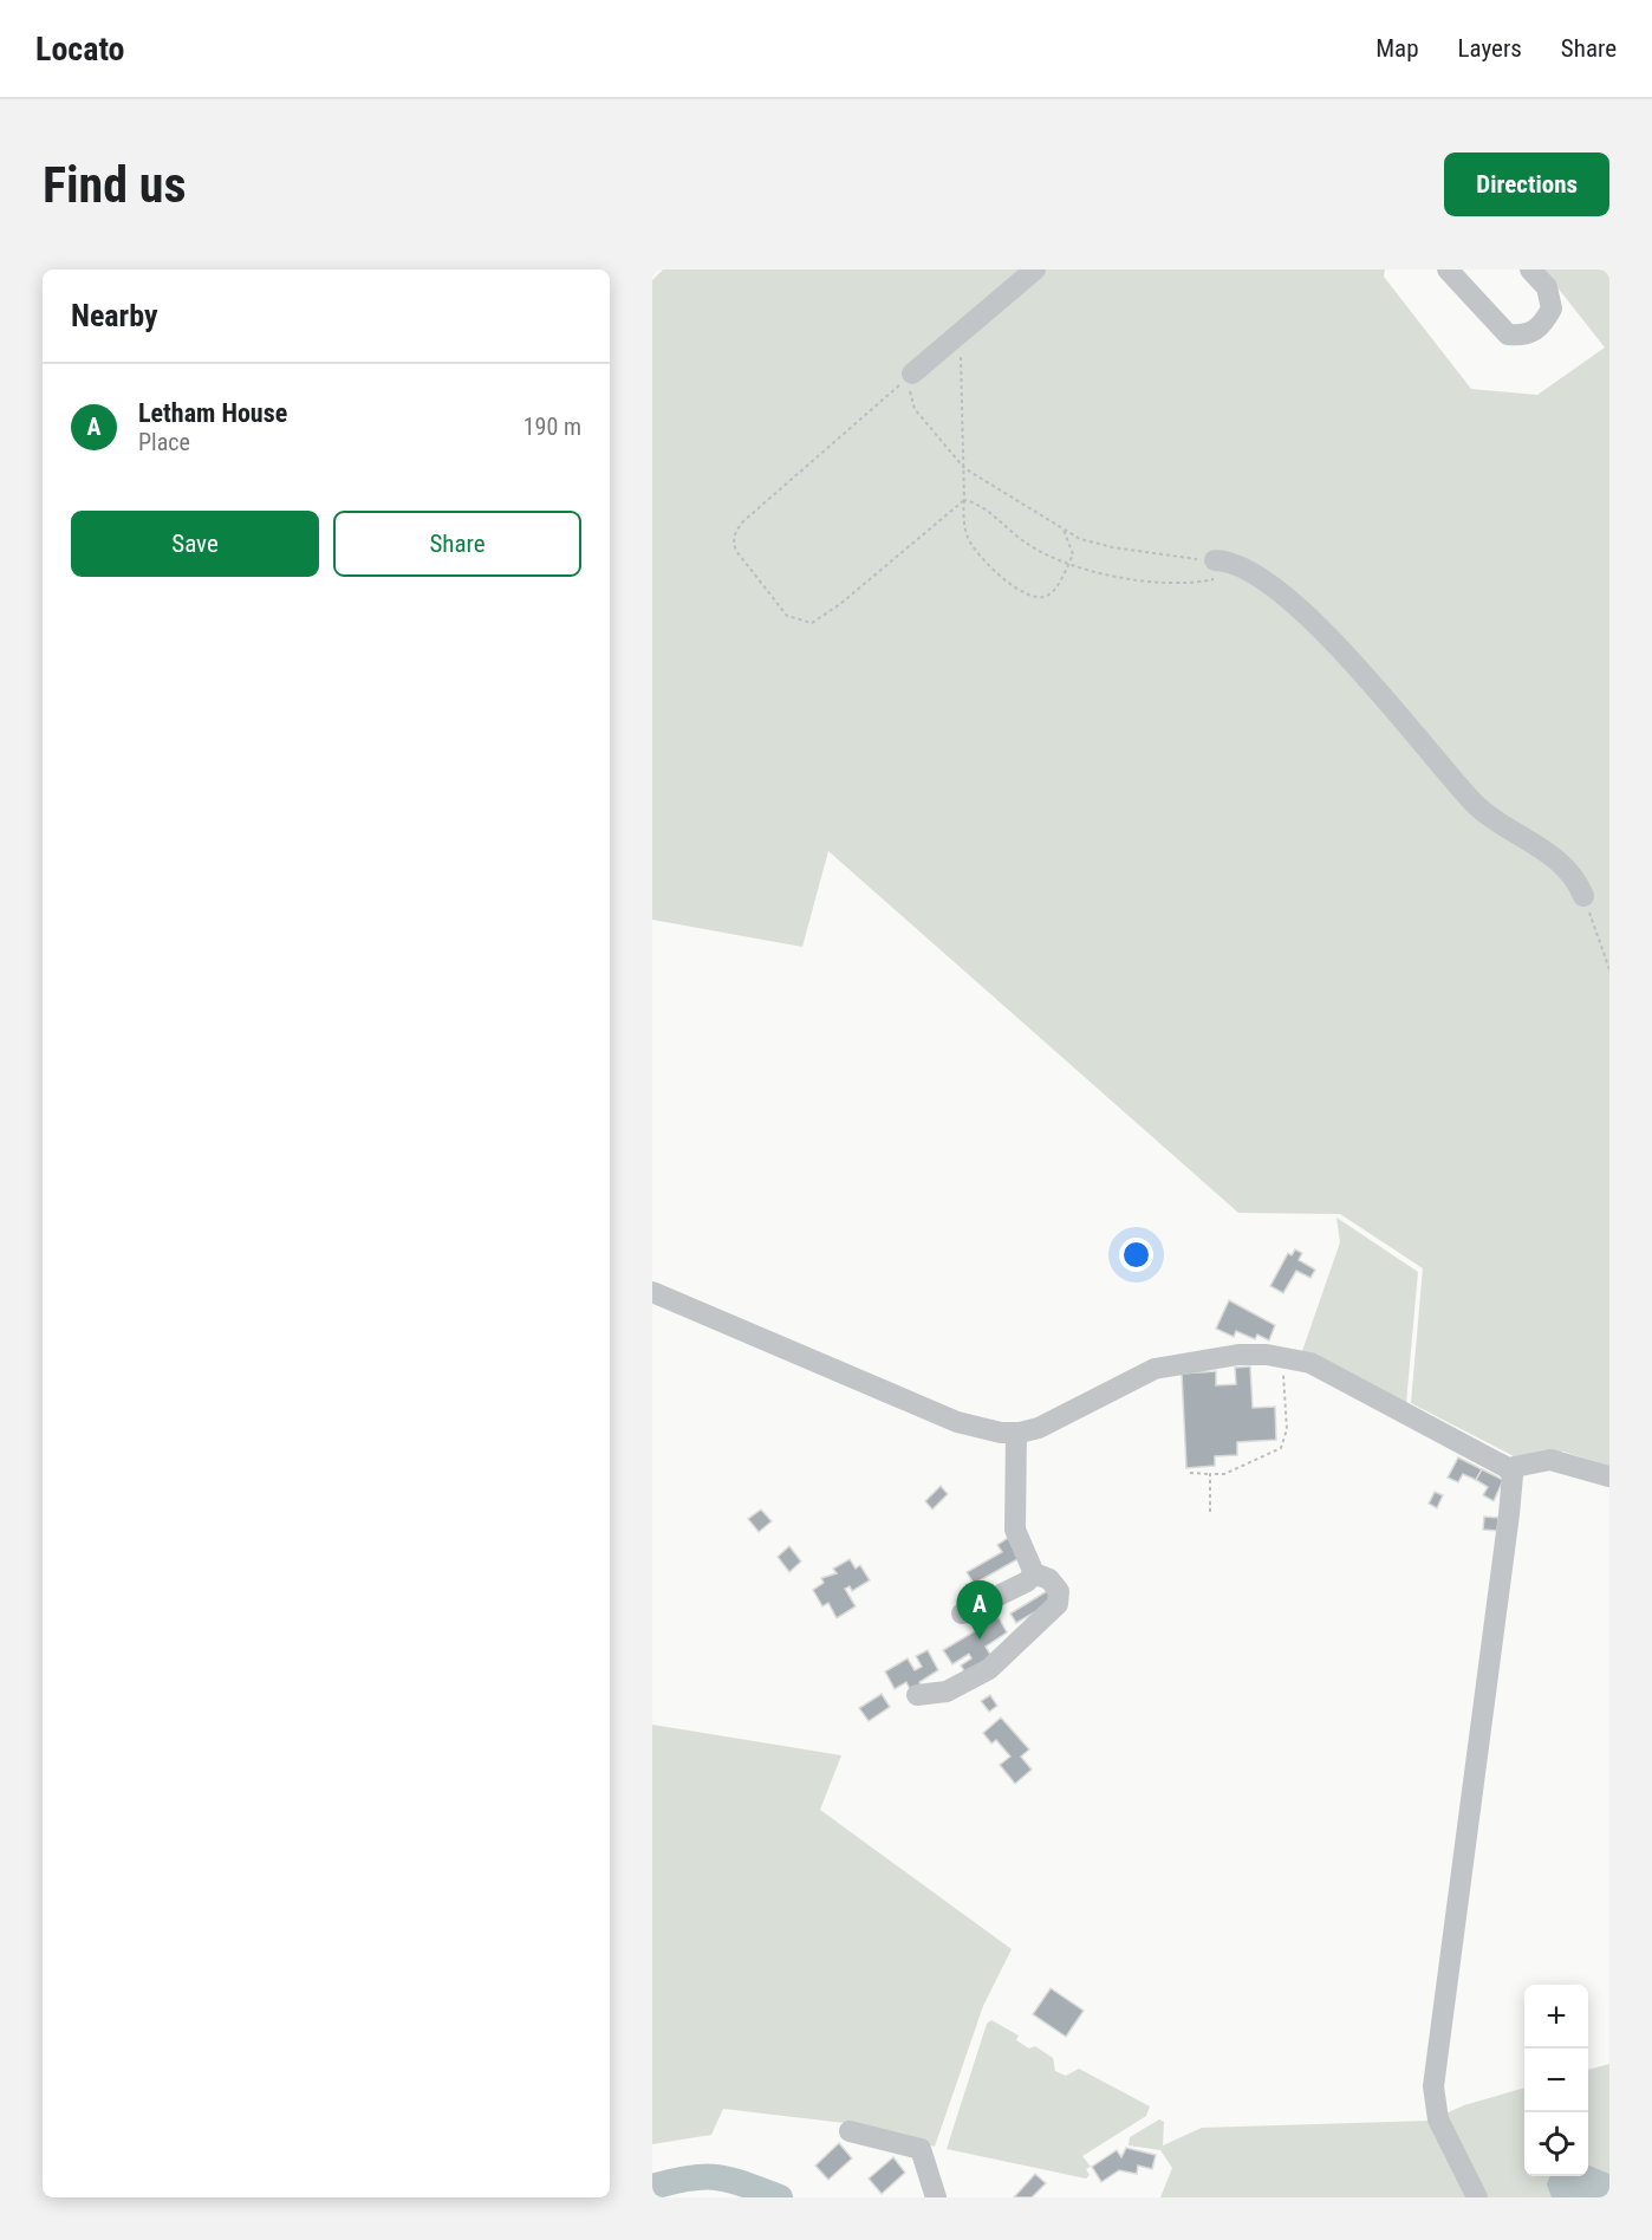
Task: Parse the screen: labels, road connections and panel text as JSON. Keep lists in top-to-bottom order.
{
  "page": {
    "header": "Locato",
    "nav": ["Map", "Layers", "Share"],
    "buttons": [
      "Directions",
      ["Save", "Share"]
    ],
    "title": "Find us",
    "heading": "Nearby",
    "list": [
      {
        "mark": "A",
        "name": "Letham House",
        "note": "Place",
        "value": "190 m"
      }
    ],
    "pins": "A",
    "map_buttons": ["+", "−"]
  }
}
